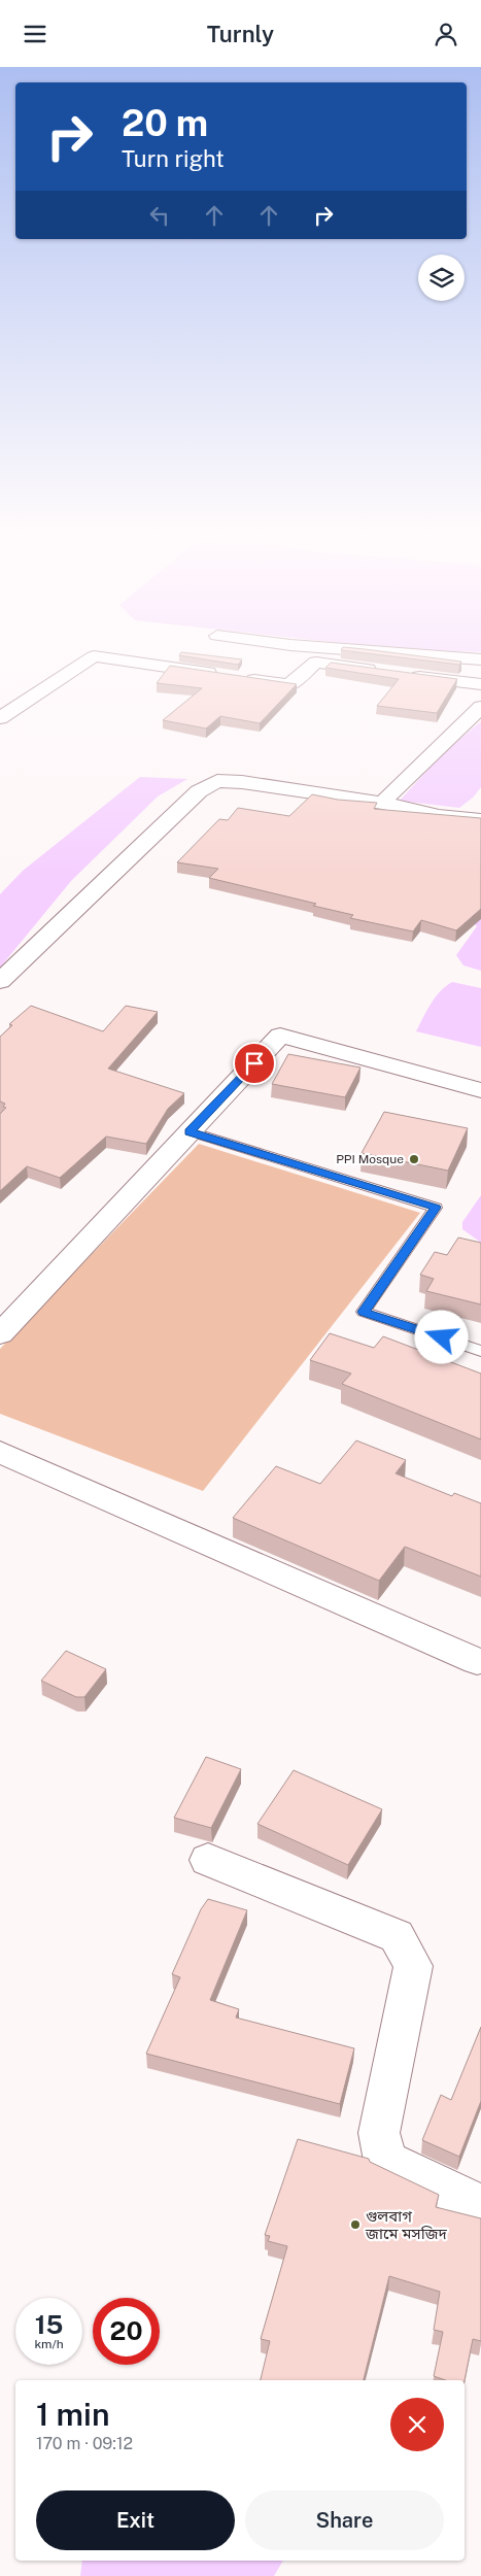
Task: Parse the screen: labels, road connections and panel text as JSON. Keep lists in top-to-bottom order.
{
  "places": ["PPI Mosque", "গুলবাগ জামে মসজিদ"],
  "page": {
    "header": "Turnly",
    "turn": ["20 m", "Turn right"],
    "speed": "15 km/h",
    "limit": "20",
    "heading": ["1 min", "170 m · 09:12"],
    "buttons": ["Exit", "Share"]
  }
}
